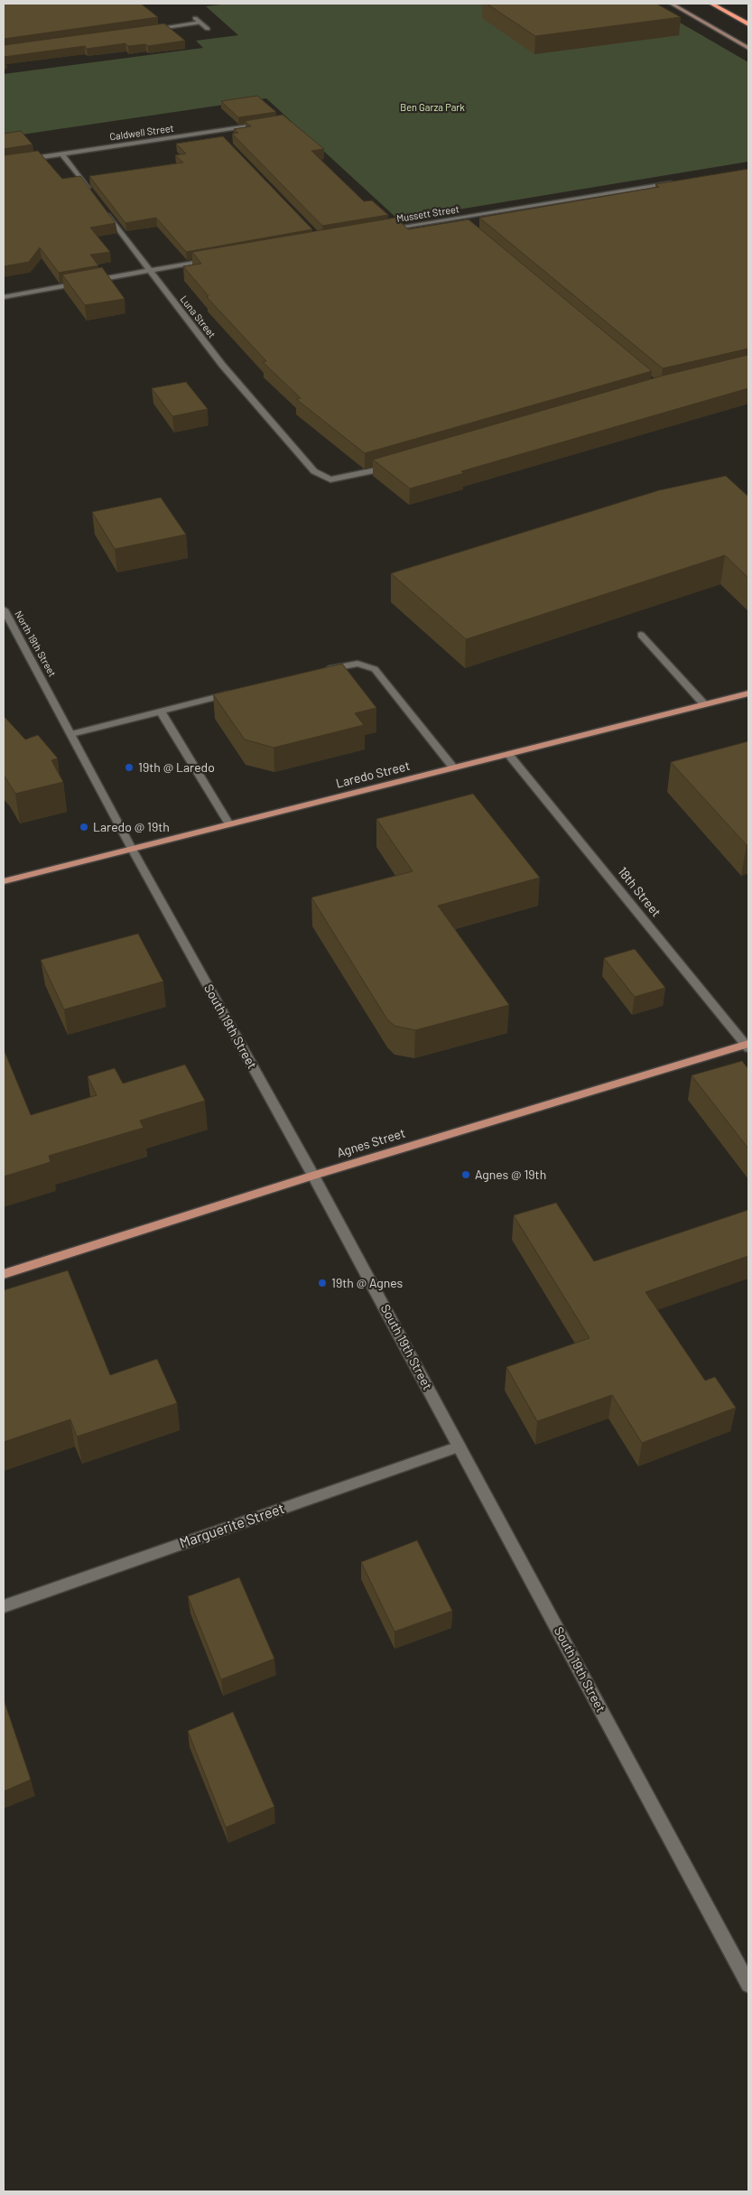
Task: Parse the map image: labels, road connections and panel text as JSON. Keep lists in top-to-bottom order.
{
  "streets": {
    "main road": ["Laredo Street", "Agnes Street"],
    "street": [
      "Caldwell Street",
      "Mussett Street",
      "Luna Street",
      "North 19th Street",
      "18th Street",
      "South 19th Street",
      "Marguerite Street"
    ]
  },
  "crossings": [
    ["North 19th Street", "South 19th Street"],
    ["Laredo Street", "18th Street"],
    ["Laredo Street", "South 19th Street"],
    ["18th Street", "Agnes Street"],
    ["South 19th Street", "Agnes Street"],
    ["South 19th Street", "Marguerite Street"]
  ],
  "parks": ["Ben Garza Park"],
  "places": [
    "19th @ Laredo",
    "Laredo @ 19th",
    "Agnes @ 19th",
    "19th @ Agnes"
  ]
}
